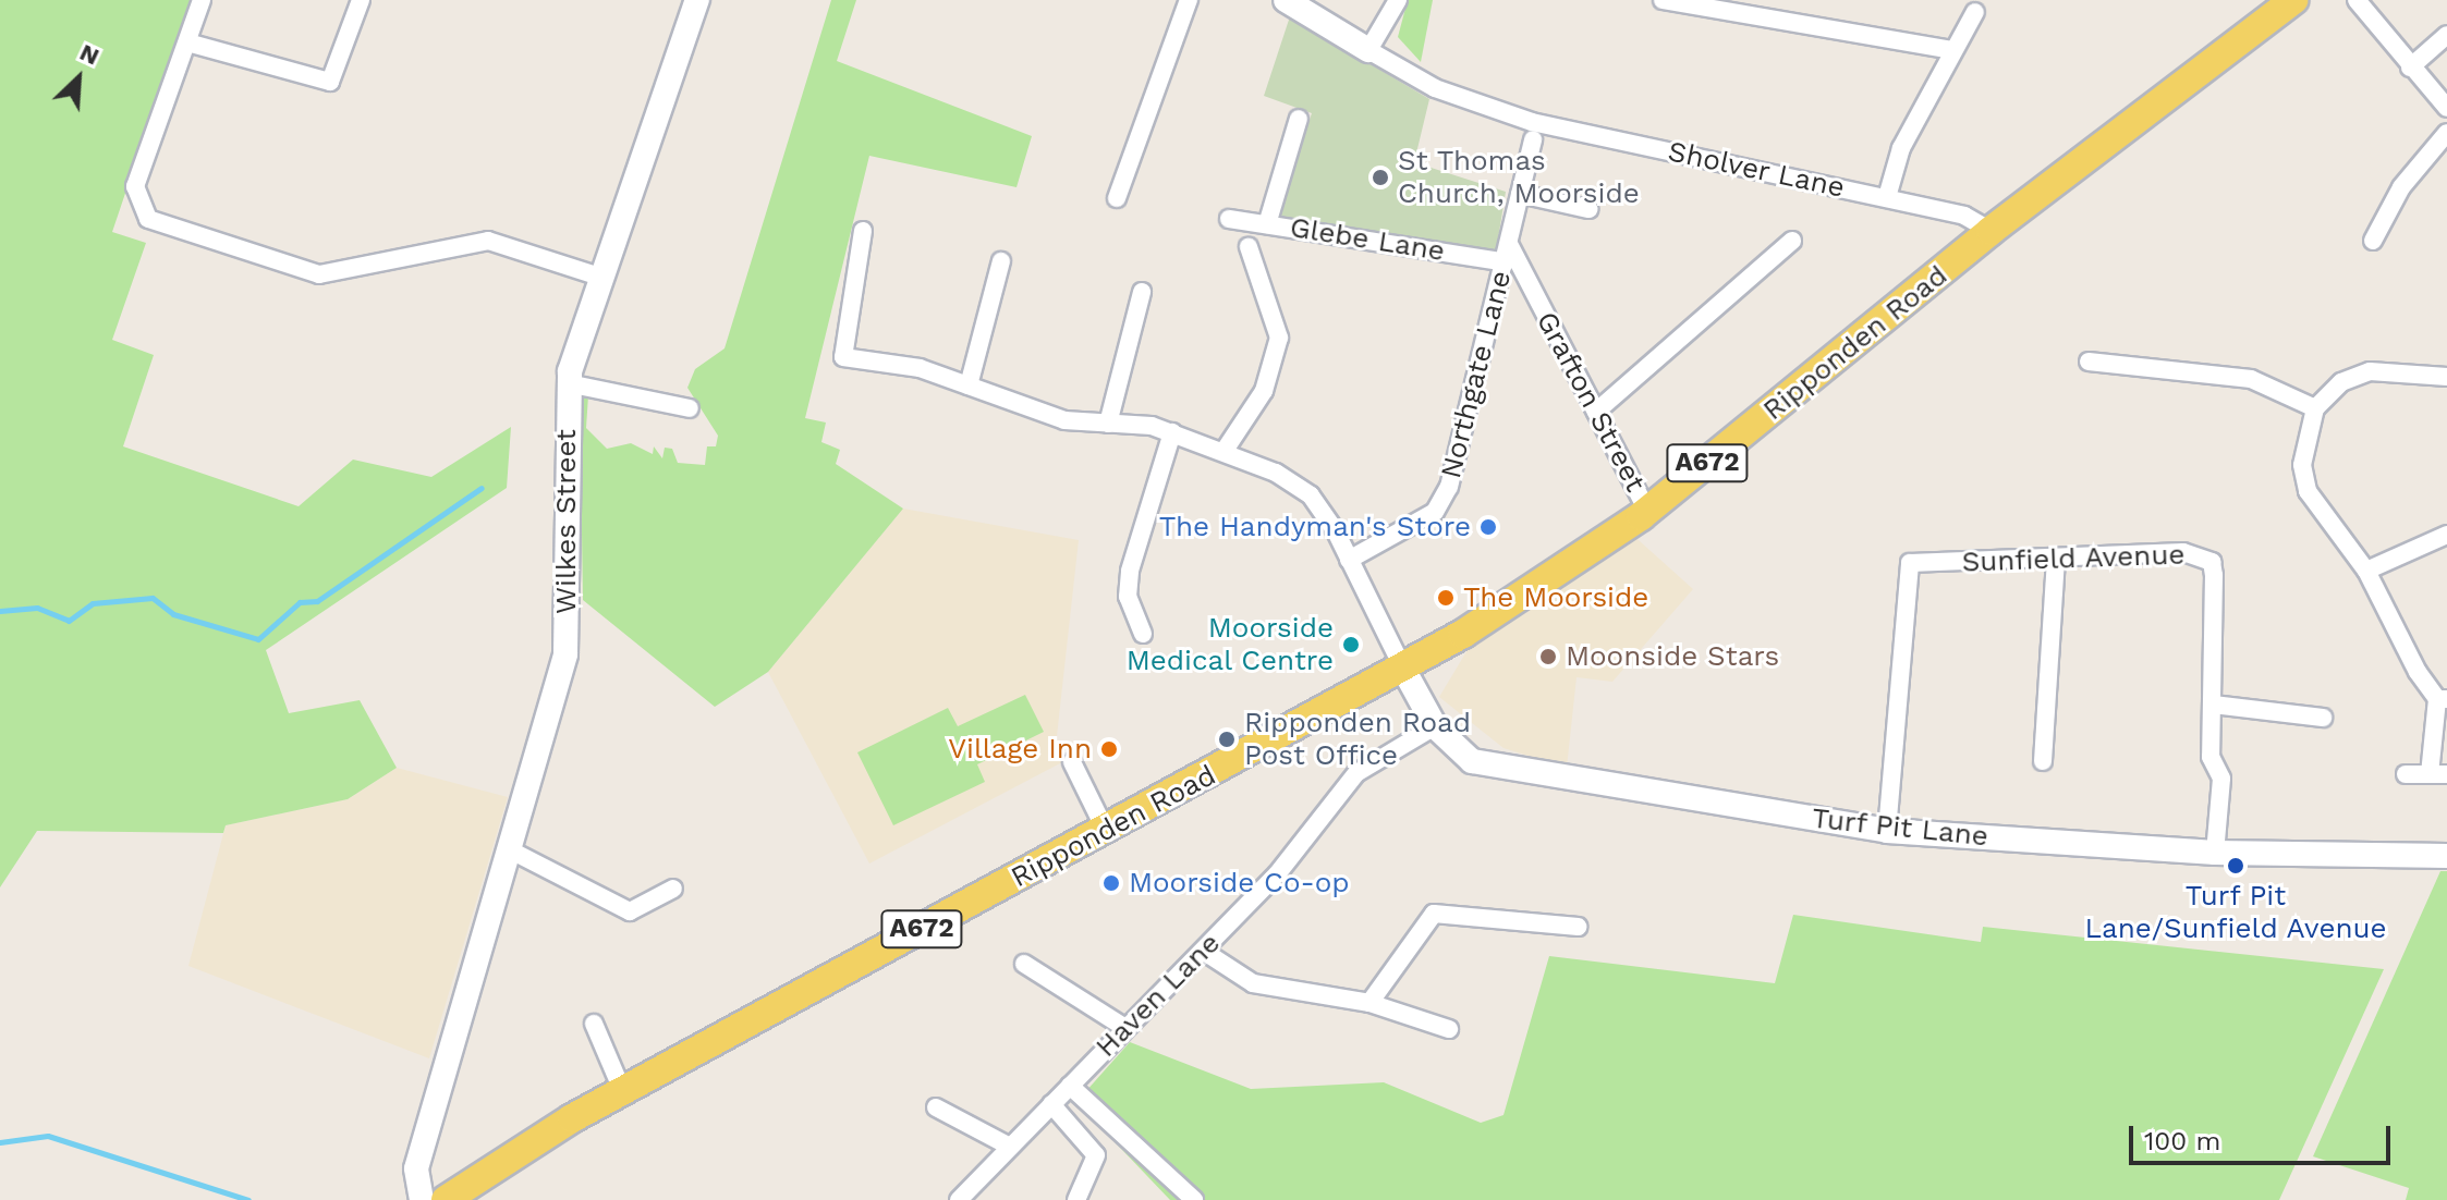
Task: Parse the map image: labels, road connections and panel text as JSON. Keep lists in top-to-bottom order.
{
  "streets": {
    "main road": ["Ripponden Road", "A672"],
    "street": [
      "Sholver Lane",
      "Glebe Lane",
      "Northgate Lane",
      "Grafton Street",
      "Wilkes Street",
      "Sunfield Avenue",
      "Turf Pit Lane",
      "Haven Lane"
    ]
  },
  "crossings": [
    ["Sholver Lane", "Ripponden Road"],
    ["Glebe Lane", "Northgate Lane"],
    ["Glebe Lane", "Grafton Street"],
    ["Ripponden Road", "Grafton Street"],
    ["Ripponden Road", "Turf Pit Lane"],
    ["Northgate Lane", "Grafton Street"],
    ["Sunfield Avenue", "Turf Pit Lane"],
    ["Turf Pit Lane", "Haven Lane"]
  ],
  "places": [
    "St Thomas Church, Moorside",
    "The Handyman's Store",
    "The Moorside",
    "Moorside Medical Centre",
    "Moonside Stars",
    "Ripponden Road Post Office",
    "Village Inn",
    "Turf Pit Lane/Sunfield Avenue",
    "Moorside Co-op"
  ],
  "scale_bar": "100 m",
  "north": "top right"
}
